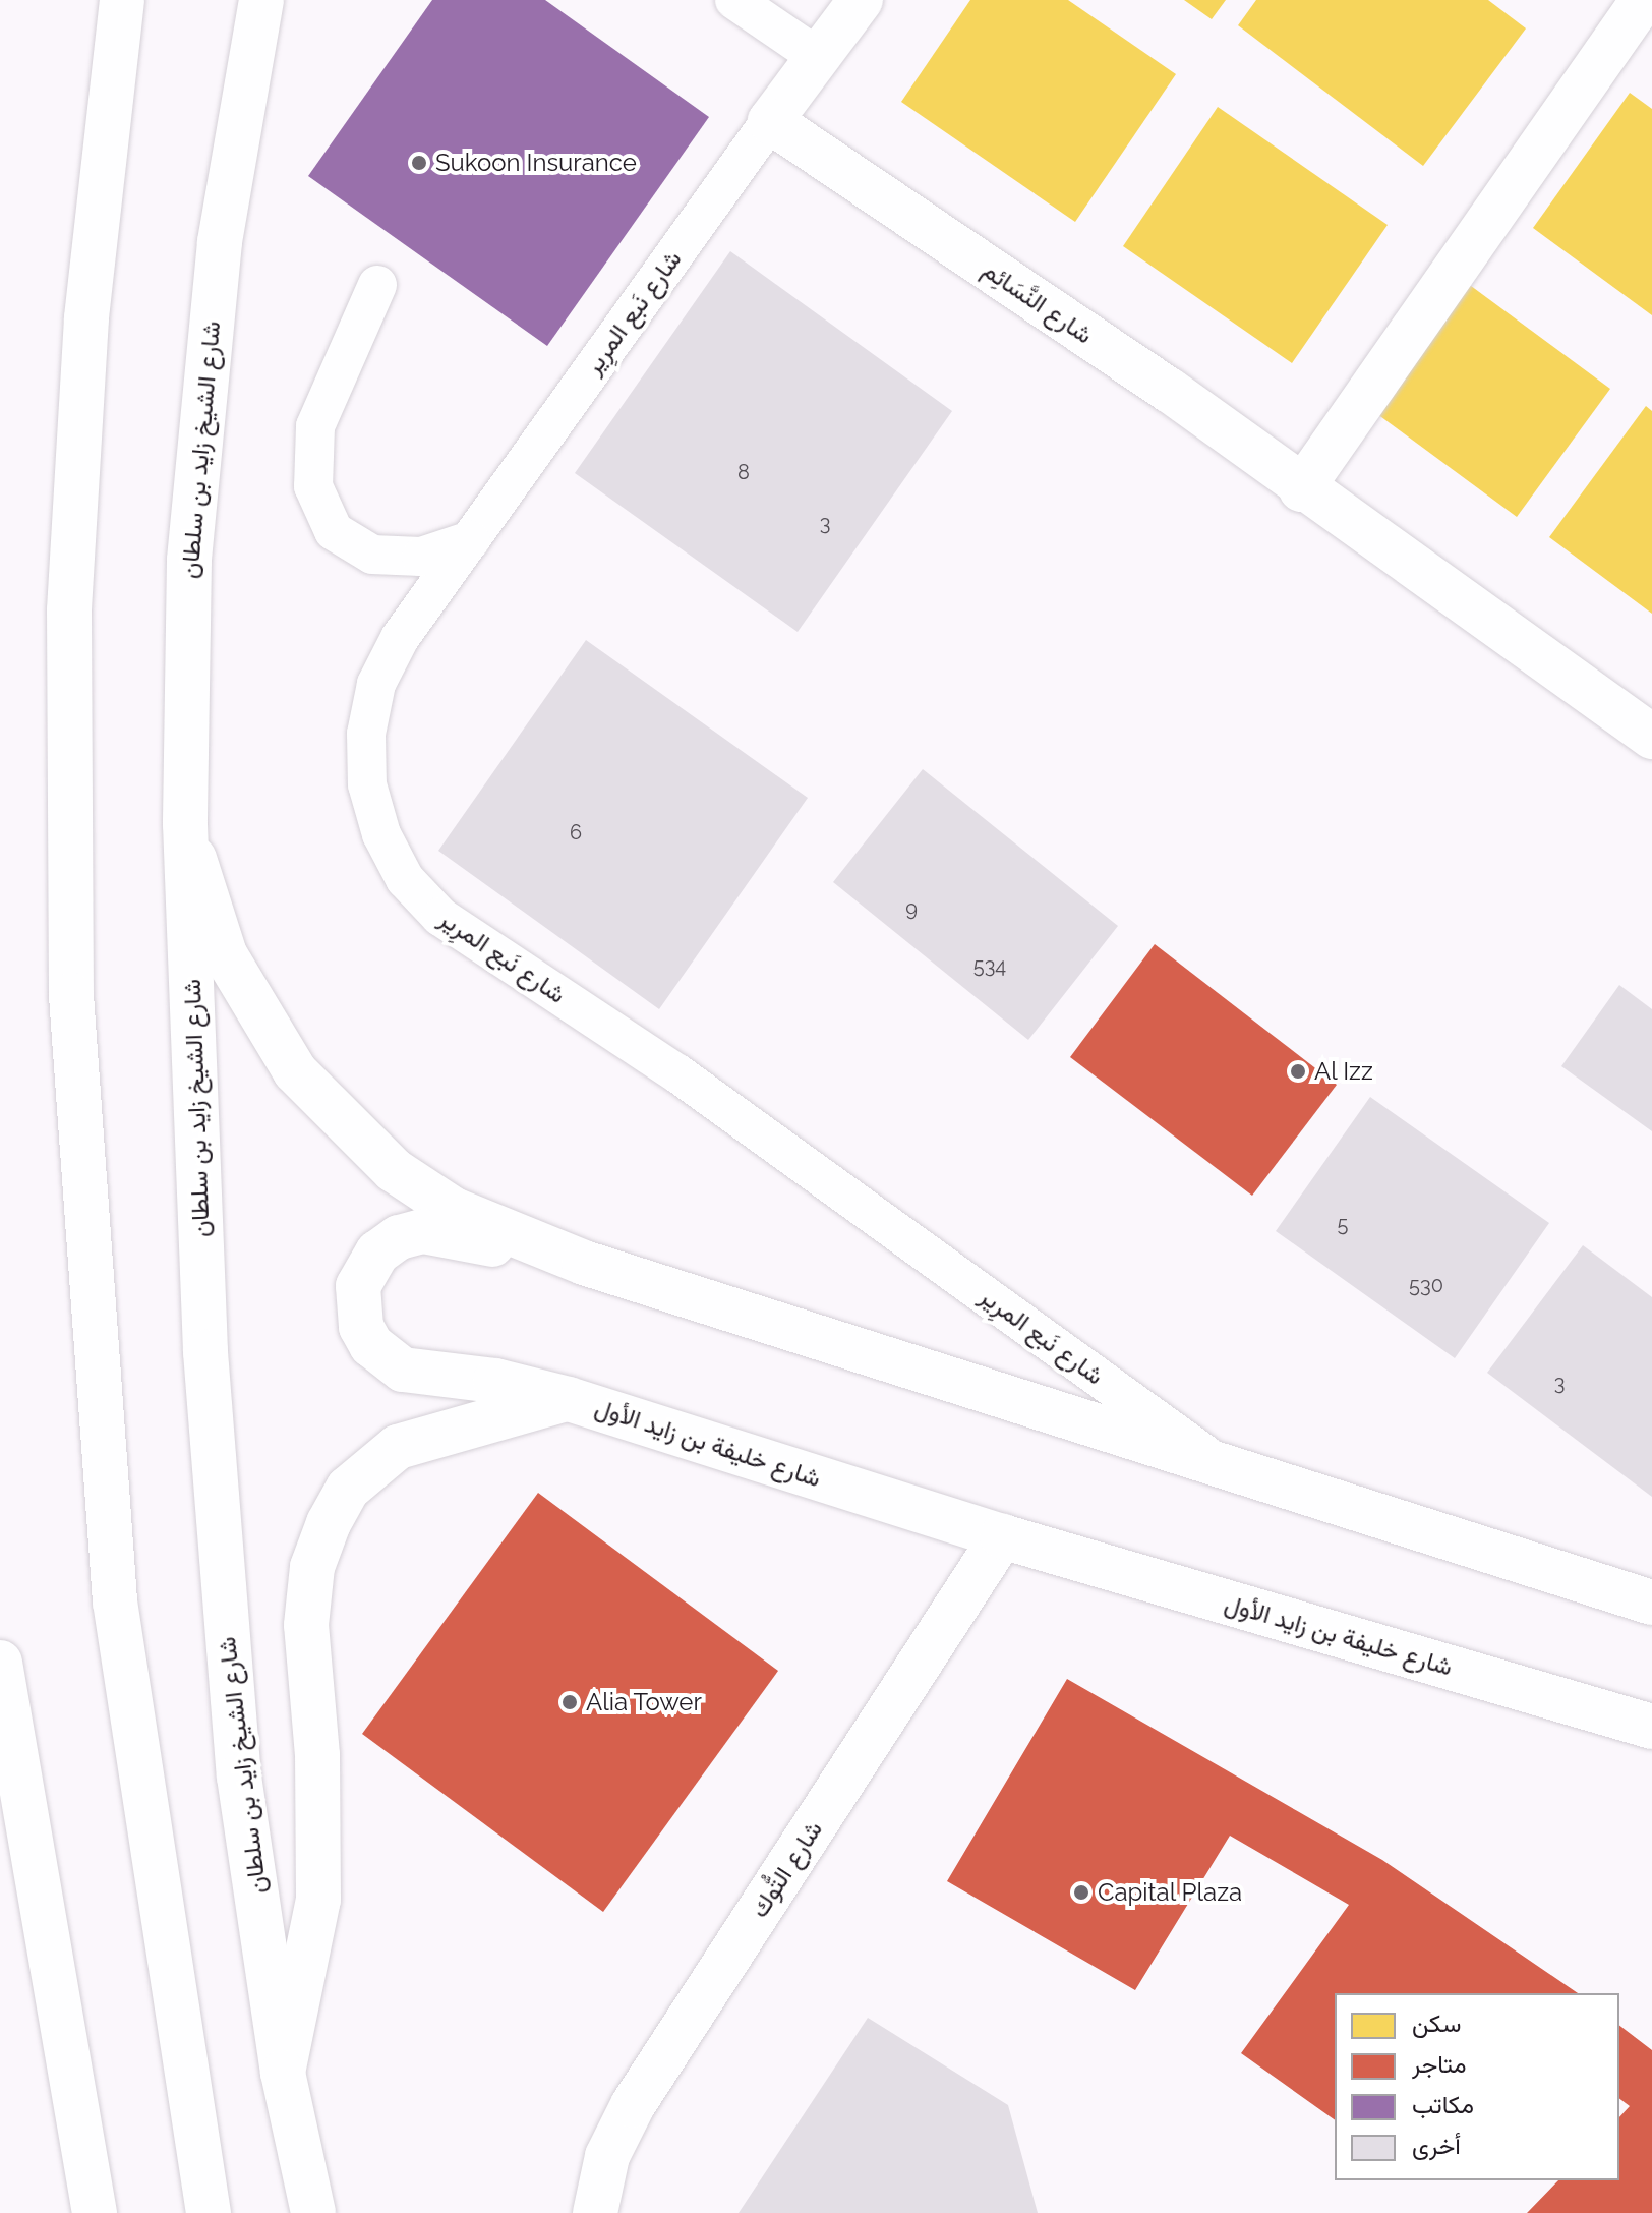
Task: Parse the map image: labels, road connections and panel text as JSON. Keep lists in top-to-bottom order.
{
  "streets": {
    "main road": [
      "شارع النَّسَائِم",
      "شارع نَبع المرِير",
      "شارع الشيخ زايد بن سلطان",
      "شارع خليفة بن زايد الأول",
      "شارع التُّوك"
    ]
  },
  "crossings": [
    ["شارع النَّسَائِم", "شارع نَبع المرِير"],
    ["شارع الشيخ زايد بن سلطان", "شارع خليفة بن زايد الأول"],
    ["شارع خليفة بن زايد الأول", "شارع التُّوك"]
  ],
  "places": [
    "Sukoon Insurance",
    "Al Izz",
    "Alia Tower",
    "Capital Plaza"
  ],
  "house_numbers": [
    "8",
    "3",
    "6",
    "9",
    "534",
    "5",
    "530",
    "3"
  ],
  "legend": [
    "سكن",
    "متاجر",
    "مكاتب",
    "أخرى"
  ]
}
